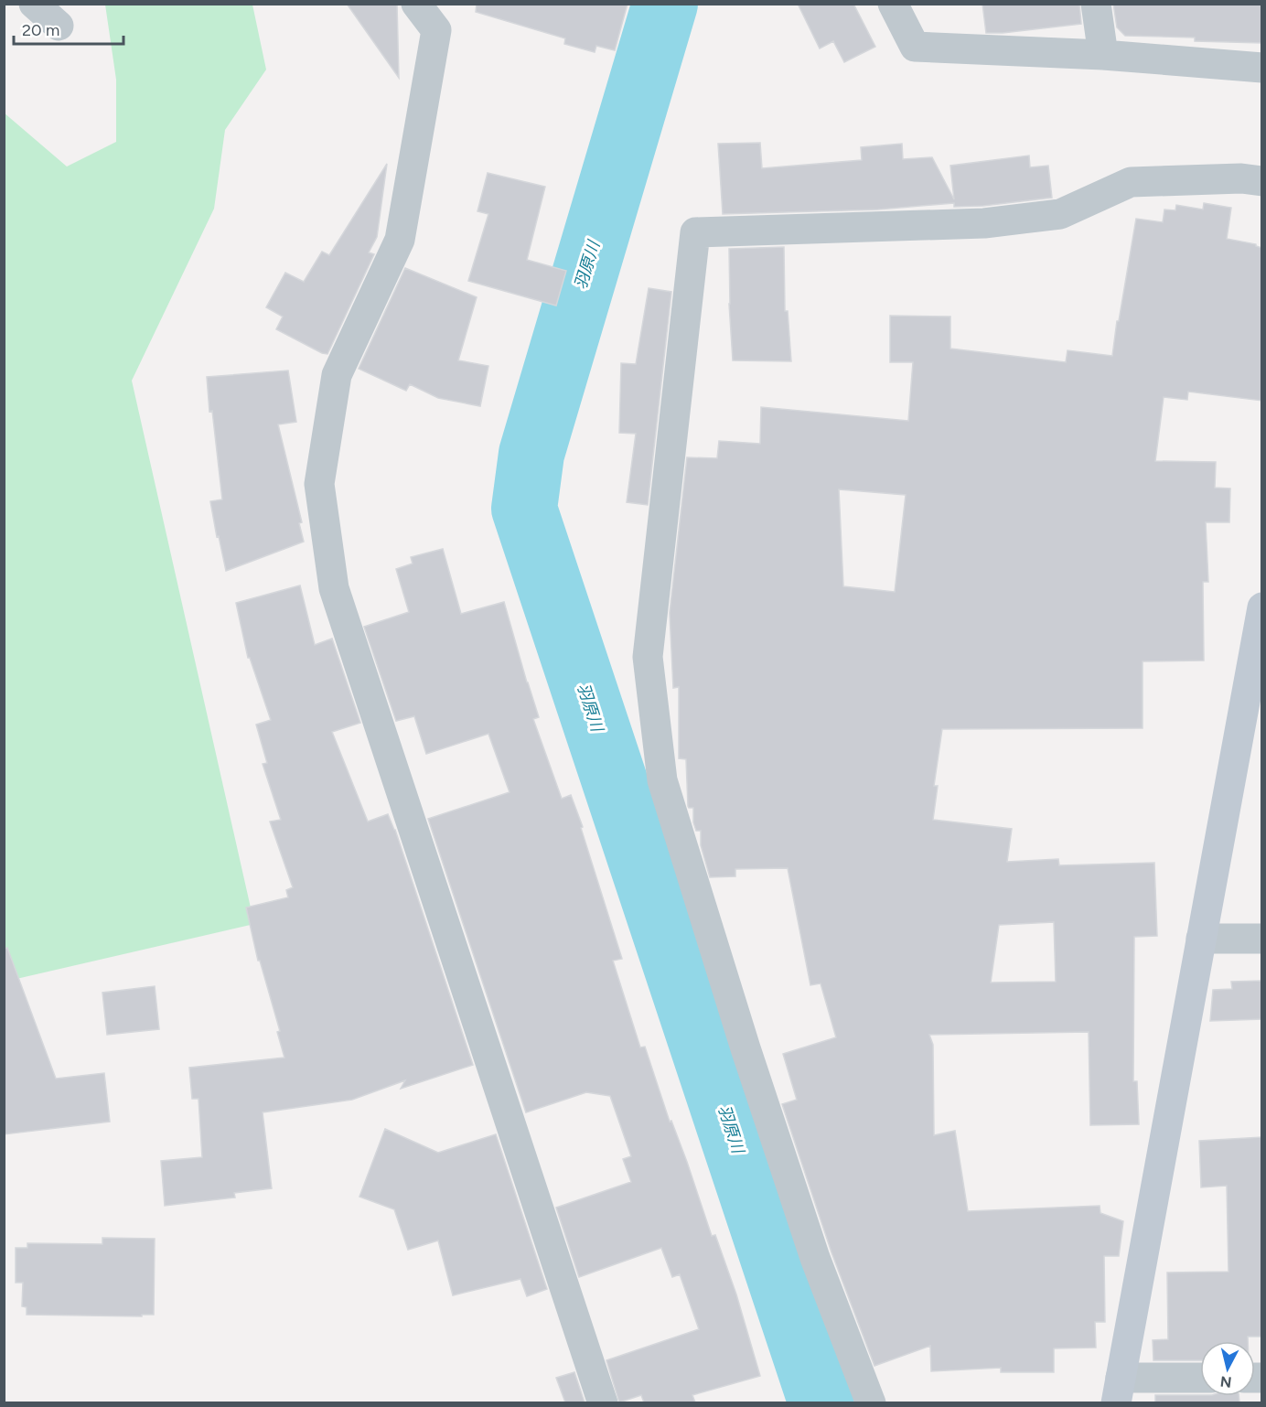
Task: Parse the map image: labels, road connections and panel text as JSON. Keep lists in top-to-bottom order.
{
  "water": ["羽原川"],
  "scale_bar": "20 m",
  "north": "bottom"
}
